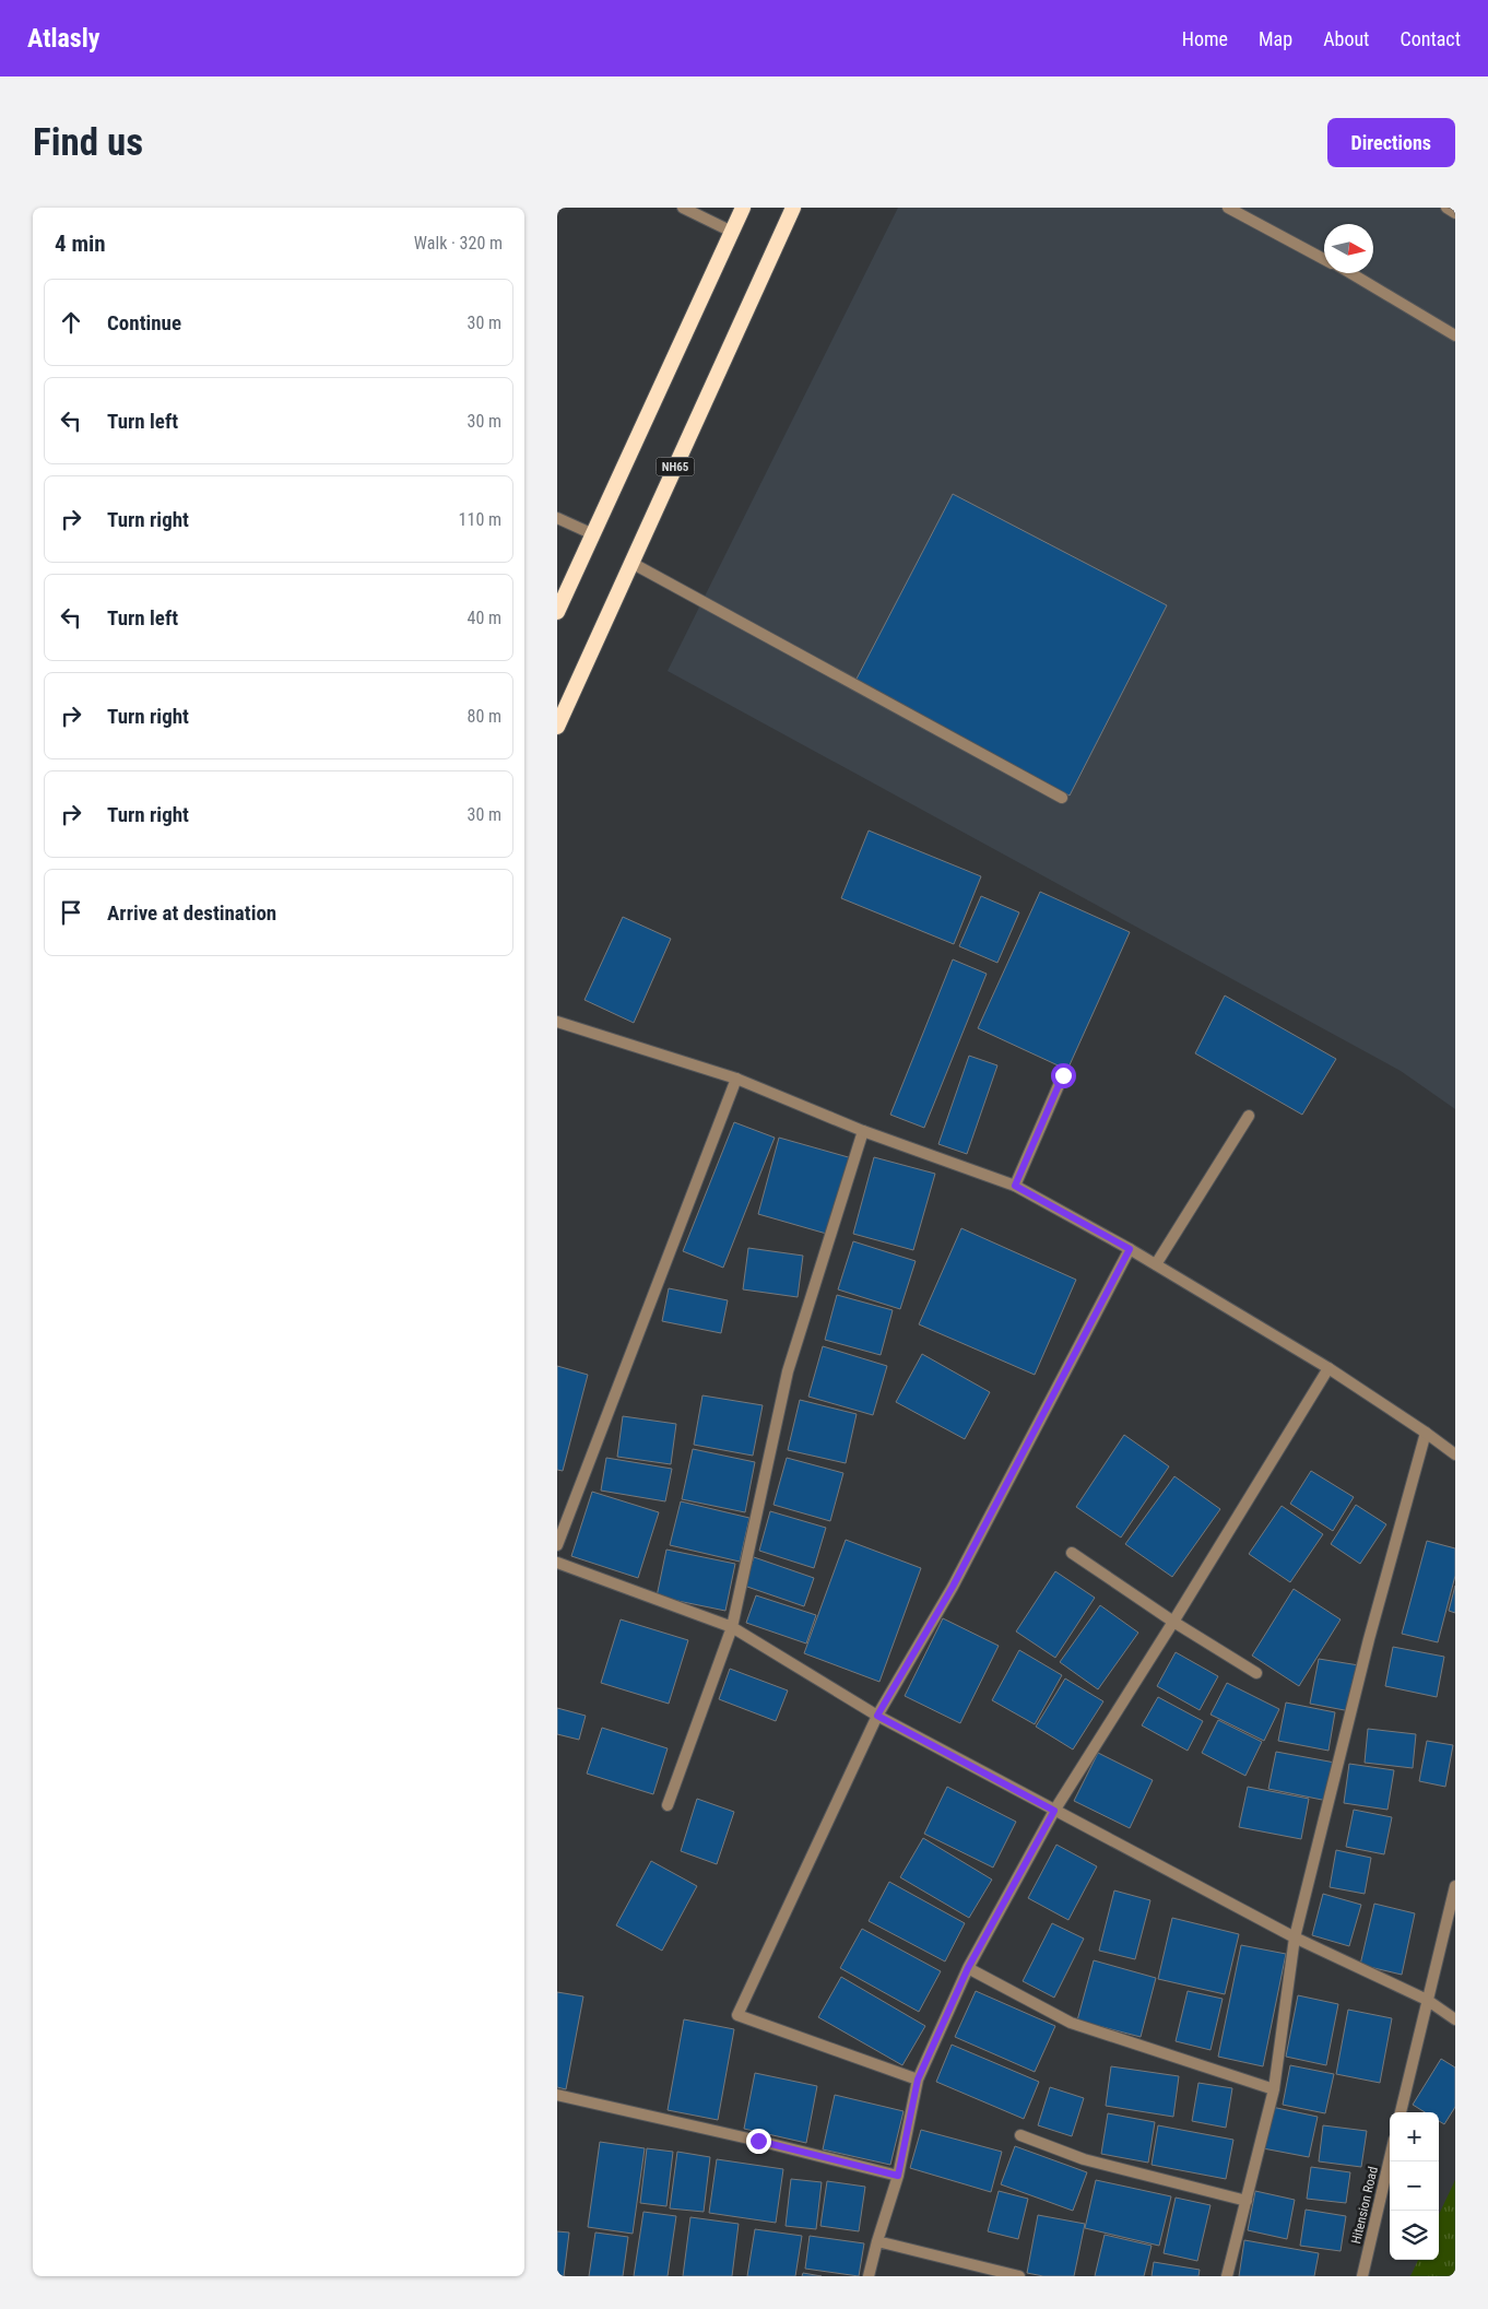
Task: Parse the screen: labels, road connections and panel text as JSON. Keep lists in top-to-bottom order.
{
  "streets": {
    "highway": ["NH65"],
    "street": ["Hitension Road"]
  },
  "north": "right",
  "page": {
    "header": "Atlasly",
    "nav": [
      "Home",
      "Map",
      "About",
      "Contact"
    ],
    "buttons": "Directions",
    "title": "Find us",
    "heading": ["4 min", "Walk · 320 m"],
    "list": [
      ["Continue", "30 m"],
      ["Turn left", "30 m"],
      ["Turn right", "110 m"],
      ["Turn left", "40 m"],
      ["Turn right", "80 m"],
      ["Turn right", "30 m"],
      "Arrive at destination"
    ],
    "map_buttons": ["+", "−"]
  }
}
